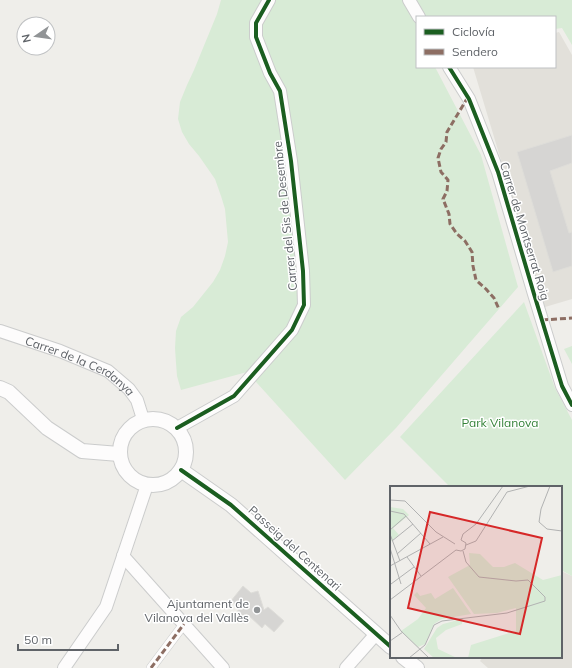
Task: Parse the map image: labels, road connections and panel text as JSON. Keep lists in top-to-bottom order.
{
  "streets": {
    "street": [
      "Carrer del Sis de Desembre",
      "Carrer de Montserrat Roig",
      "Carrer de la Cerdanya",
      "Passeig del Centenari"
    ]
  },
  "crossings": [
    ["Carrer del Sis de Desembre", "Carrer de la Cerdanya"],
    ["Carrer del Sis de Desembre", "Passeig del Centenari"],
    ["Carrer de la Cerdanya", "Passeig del Centenari"]
  ],
  "parks": ["Park Vilanova"],
  "places": ["Ajuntament de Vilanova del Vallès"],
  "legend": ["Ciclovía", "Sendero"],
  "scale_bar": "50 m",
  "north": "left"
}
